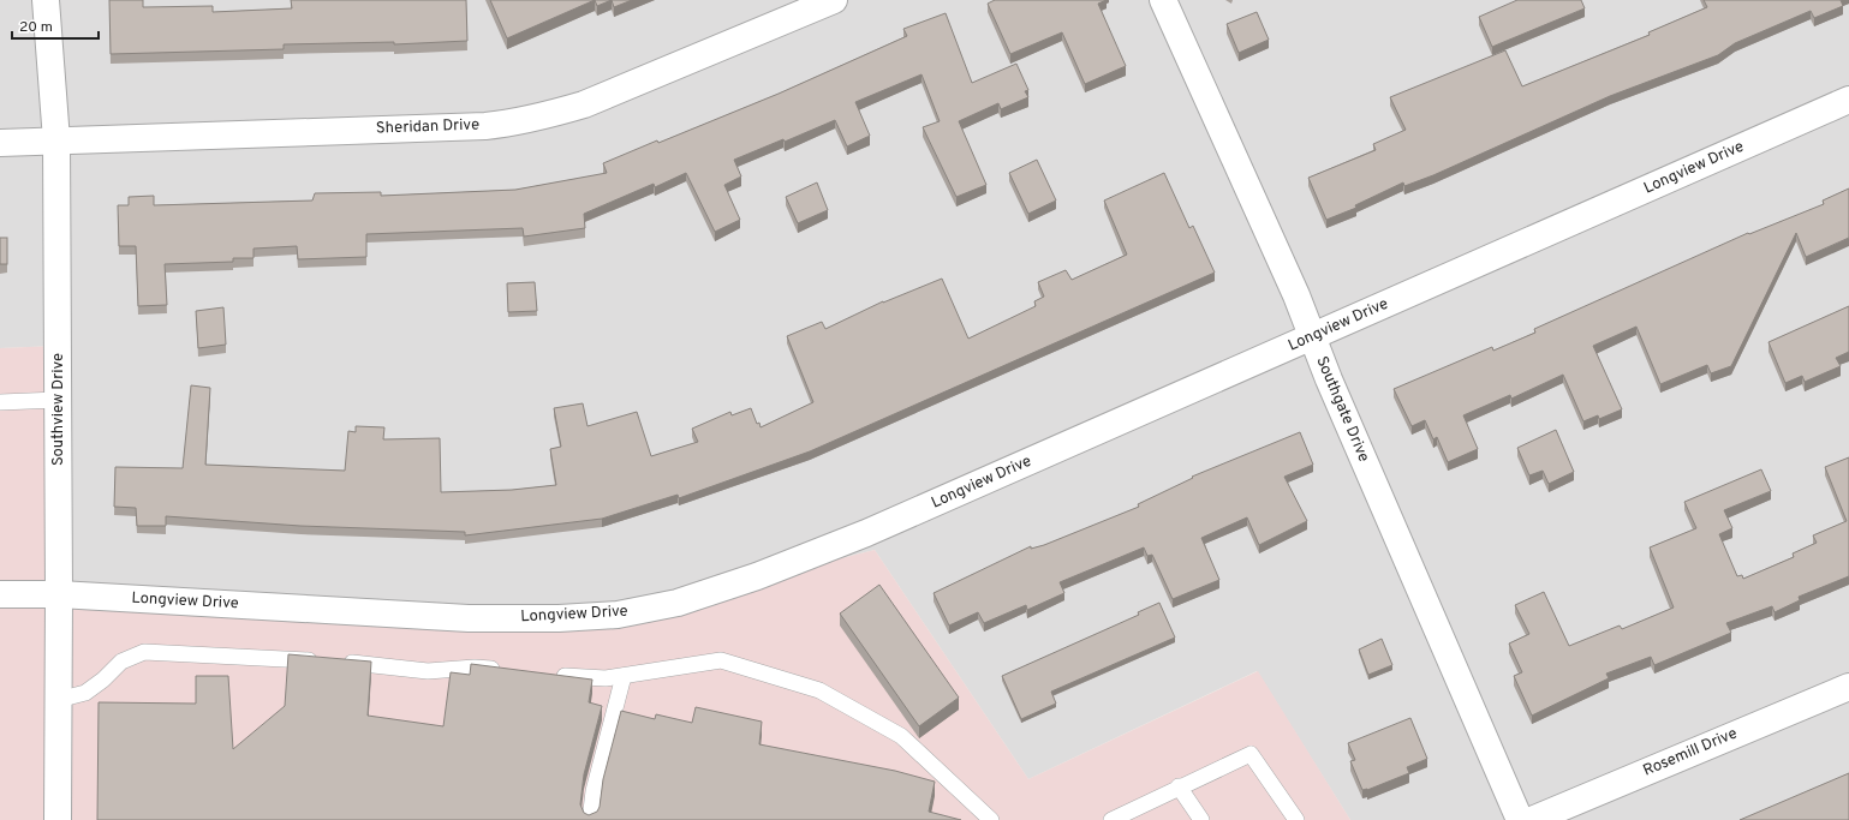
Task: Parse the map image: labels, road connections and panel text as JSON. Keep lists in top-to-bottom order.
{
  "streets": {
    "street": [
      "Sheridan Drive",
      "Longview Drive",
      "Southview Drive",
      "Southgate Drive",
      "Rosemill Drive"
    ]
  },
  "crossings": [
    ["Sheridan Drive", "Southview Drive"],
    ["Longview Drive", "Southview Drive"],
    ["Longview Drive", "Southgate Drive"]
  ],
  "scale_bar": "20 m"
}
